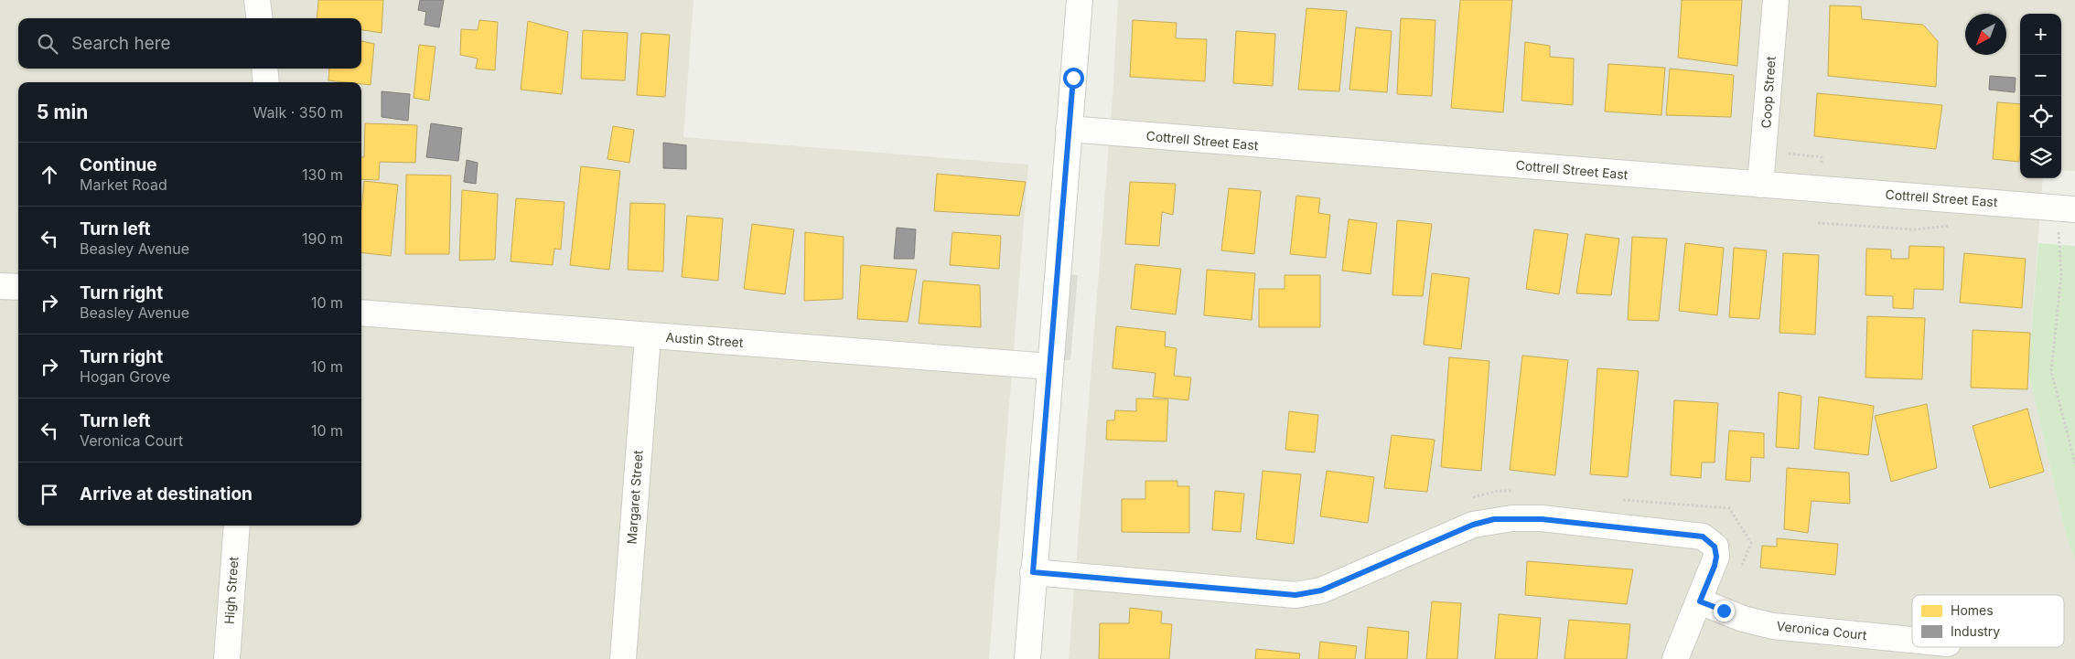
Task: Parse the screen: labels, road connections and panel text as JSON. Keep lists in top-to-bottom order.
{
  "streets": {
    "street": [
      "Coop Street",
      "Cottrell Street East",
      "Austin Street",
      "Margaret Street",
      "High Street",
      "Veronica Court"
    ]
  },
  "crossings": [
    ["Coop Street", "Cottrell Street East"],
    ["Austin Street", "Margaret Street"]
  ],
  "legend": ["Homes", "Industry"],
  "north": "bottom left",
  "page": {
    "map_buttons": ["+", "−"],
    "search": "Search here",
    "heading": ["5 min", "Walk · 350 m"],
    "list": [
      ["Continue", "Market Road", "130 m"],
      ["Turn left", "Beasley Avenue", "190 m"],
      ["Turn right", "Beasley Avenue", "10 m"],
      ["Turn right", "Hogan Grove", "10 m"],
      ["Turn left", "Veronica Court", "10 m"],
      "Arrive at destination"
    ]
  }
}
